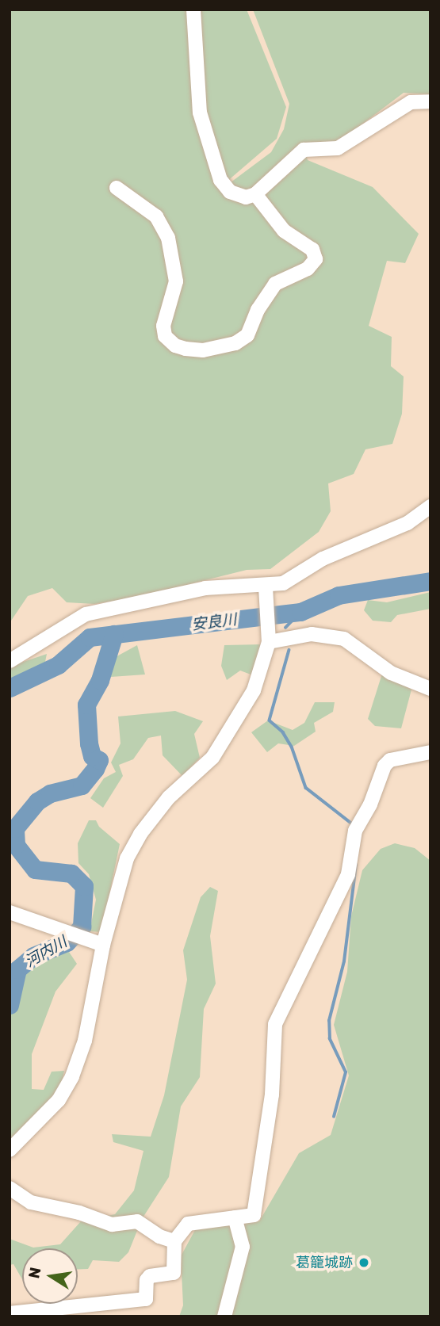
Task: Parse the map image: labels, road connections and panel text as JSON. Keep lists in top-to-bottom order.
{
  "water": ["安良川", "河内川"],
  "places": ["葛籠城跡"],
  "north": "left"
}
